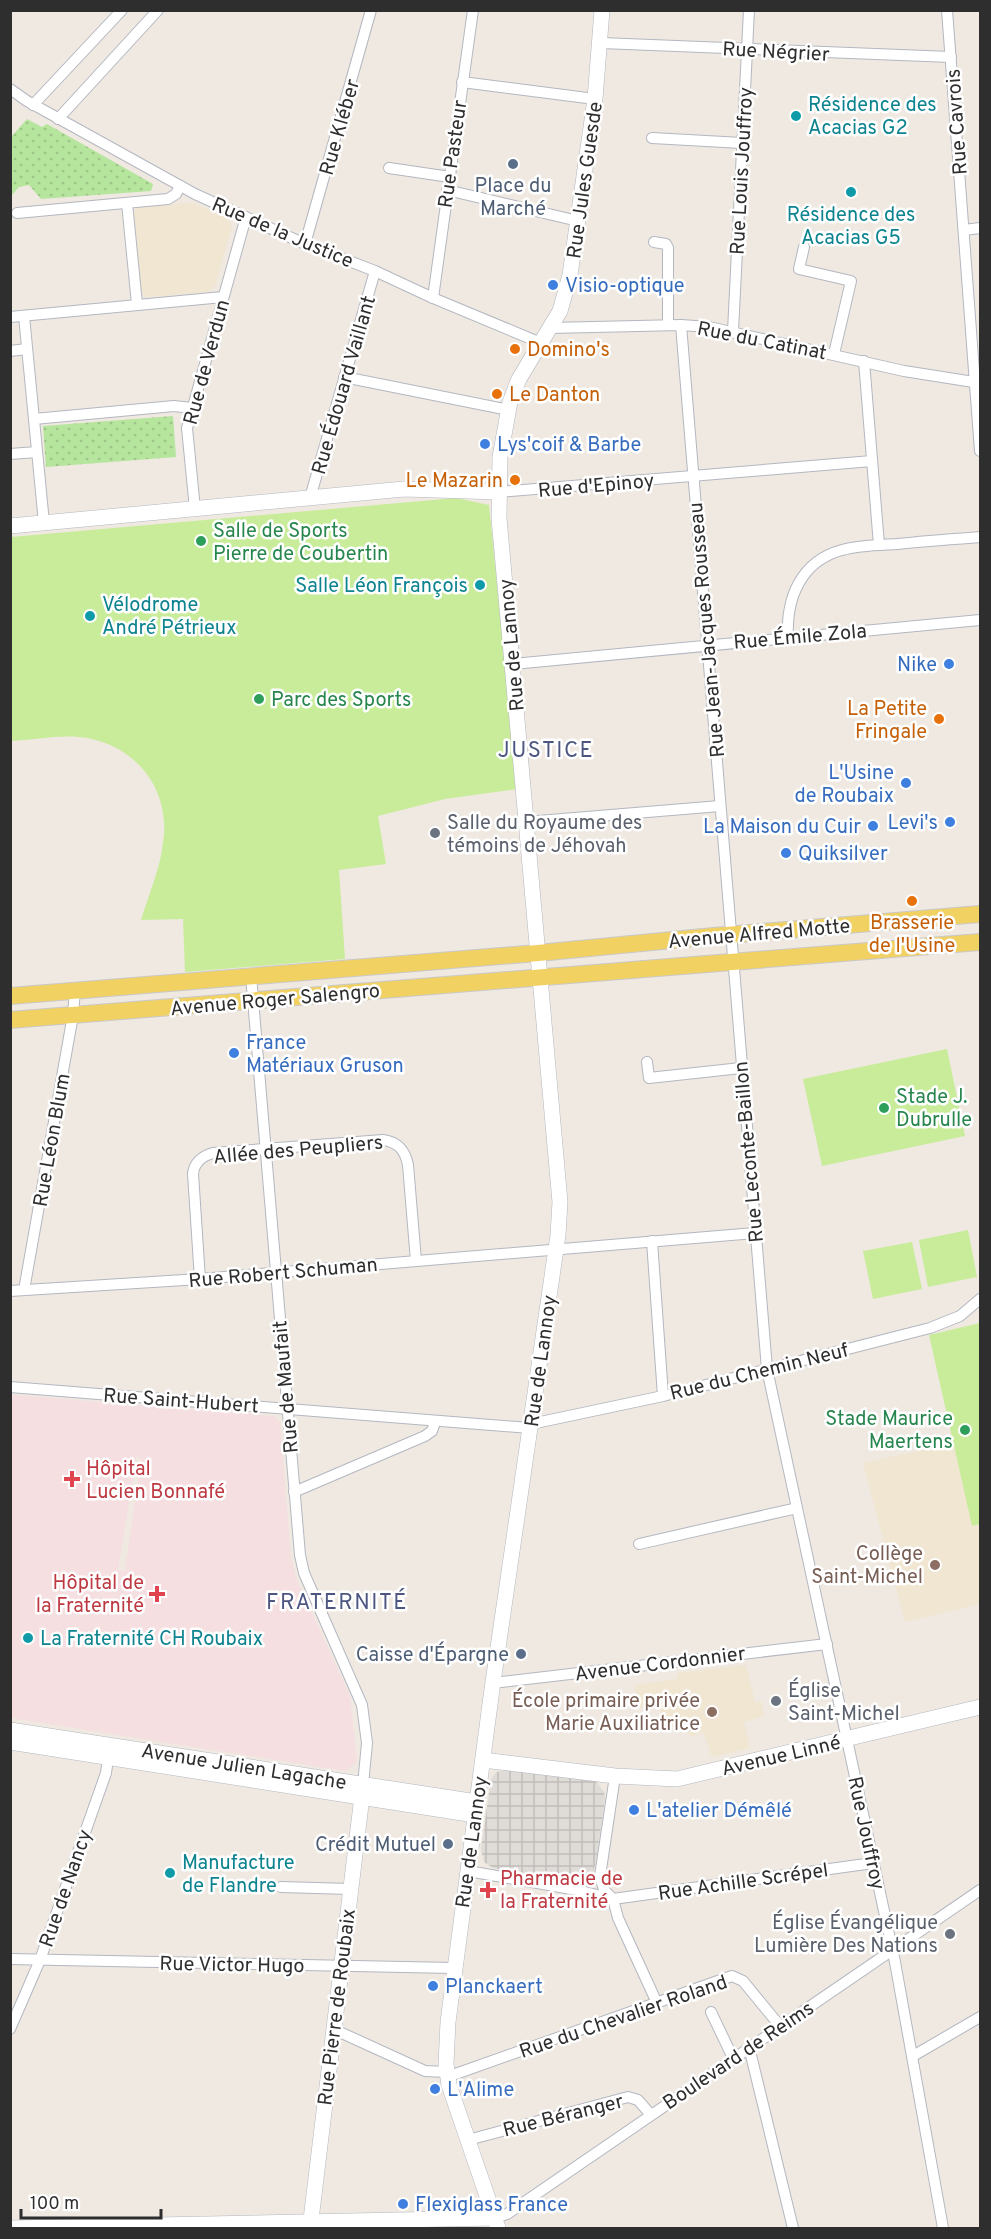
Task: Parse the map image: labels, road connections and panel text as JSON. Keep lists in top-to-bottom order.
{
  "streets": {
    "main road": ["Avenue Alfred Motte", "Avenue Roger Salengro"],
    "street": [
      "Rue Négrier",
      "Rue Cavrois",
      "Rue Kléber",
      "Rue Pasteur",
      "Rue Louis Jouffroy",
      "Rue Jules Guesde",
      "Rue de la Justice",
      "Rue du Catinat",
      "Rue de Verdun",
      "Rue Édouard Vaillant",
      "Rue d'Epinoy",
      "Rue Jean-Jacques Rousseau",
      "Rue Émile Zola",
      "Rue de Lannoy",
      "Rue Léon Blum",
      "Allée des Peupliers",
      "Rue Leconte-Baillon",
      "Rue Robert Schuman",
      "Rue du Chemin Neuf",
      "Rue de Maufait",
      "Rue Saint-Hubert",
      "Avenue Cordonnier",
      "Avenue Linné",
      "Avenue Julien Lagache",
      "Rue Jouffroy",
      "Rue Achille Scrépel",
      "Rue de Nancy",
      "Rue Victor Hugo",
      "Rue Pierre de Roubaix",
      "Rue du Chevalier Roland",
      "Boulevard de Reims",
      "Rue Béranger"
    ]
  },
  "crossings": [
    ["Rue Négrier", "Rue Cavrois"],
    ["Rue Négrier", "Rue Louis Jouffroy"],
    ["Rue Négrier", "Rue Jules Guesde"],
    ["Rue Cavrois", "Rue du Catinat"],
    ["Rue Kléber", "Rue de la Justice"],
    ["Rue Pasteur", "Rue de la Justice"],
    ["Rue Louis Jouffroy", "Rue du Catinat"],
    ["Rue Jules Guesde", "Rue de la Justice"],
    ["Rue Jules Guesde", "Rue du Catinat"],
    ["Rue Jules Guesde", "Rue de Lannoy"],
    ["Rue de la Justice", "Rue de Verdun"],
    ["Rue de la Justice", "Rue Édouard Vaillant"],
    ["Rue du Catinat", "Rue Jean-Jacques Rousseau"],
    ["Rue d'Epinoy", "Rue Jean-Jacques Rousseau"],
    ["Rue d'Epinoy", "Rue de Lannoy"],
    ["Rue Jean-Jacques Rousseau", "Rue Émile Zola"],
    ["Rue Jean-Jacques Rousseau", "Avenue Alfred Motte"],
    ["Rue Jean-Jacques Rousseau", "Rue Leconte-Baillon"],
    ["Rue Émile Zola", "Rue de Lannoy"],
    ["Rue de Lannoy", "Avenue Alfred Motte"],
    ["Rue de Lannoy", "Avenue Roger Salengro"],
    ["Rue de Lannoy", "Rue Robert Schuman"],
    ["Rue de Lannoy", "Rue du Chemin Neuf"],
    ["Rue de Lannoy", "Rue Saint-Hubert"],
    ["Rue de Lannoy", "Avenue Cordonnier"],
    ["Rue de Lannoy", "Avenue Linné"],
    ["Rue de Lannoy", "Avenue Julien Lagache"],
    ["Rue de Lannoy", "Rue Victor Hugo"],
    ["Rue de Lannoy", "Rue du Chevalier Roland"],
    ["Rue de Lannoy", "Boulevard de Reims"],
    ["Rue de Lannoy", "Rue Béranger"],
    ["Avenue Alfred Motte", "Avenue Roger Salengro"],
    ["Avenue Alfred Motte", "Rue Leconte-Baillon"],
    ["Avenue Roger Salengro", "Rue Léon Blum"],
    ["Avenue Roger Salengro", "Rue de Maufait"],
    ["Rue Léon Blum", "Rue Robert Schuman"],
    ["Allée des Peupliers", "Rue Robert Schuman"],
    ["Allée des Peupliers", "Rue de Maufait"],
    ["Rue Leconte-Baillon", "Rue Robert Schuman"],
    ["Rue Leconte-Baillon", "Rue du Chemin Neuf"],
    ["Rue Leconte-Baillon", "Rue Jouffroy"],
    ["Rue Robert Schuman", "Rue de Maufait"],
    ["Rue du Chemin Neuf", "Rue Saint-Hubert"],
    ["Rue du Chemin Neuf", "Rue Jouffroy"],
    ["Rue de Maufait", "Rue Saint-Hubert"],
    ["Rue de Maufait", "Avenue Julien Lagache"],
    ["Rue de Maufait", "Rue Pierre de Roubaix"],
    ["Avenue Cordonnier", "Rue Jouffroy"],
    ["Avenue Linné", "Rue Jouffroy"],
    ["Avenue Julien Lagache", "Rue de Nancy"],
    ["Avenue Julien Lagache", "Rue Pierre de Roubaix"],
    ["Rue Jouffroy", "Rue Achille Scrépel"],
    ["Rue Jouffroy", "Boulevard de Reims"],
    ["Rue de Nancy", "Rue Victor Hugo"],
    ["Rue Victor Hugo", "Rue Pierre de Roubaix"],
    ["Rue du Chevalier Roland", "Boulevard de Reims"],
    ["Boulevard de Reims", "Rue Béranger"]
  ],
  "districts": ["JUSTICE", "FRATERNITÉ"],
  "places": {
    "other": [
      "Résidence des Acacias G2",
      "Place du Marché",
      "Résidence des Acacias G5",
      "Visio-optique",
      "Domino's",
      "Le Danton",
      "Lys'coif & Barbe",
      "Le Mazarin",
      "Salle de Sports Pierre de Coubertin",
      "Salle Léon François",
      "Vélodrome André Pétrieux",
      "Nike",
      "Parc des Sports",
      "La Petite Fringale",
      "L'Usine de Roubaix",
      "Levi's",
      "La Maison du Cuir",
      "Salle du Royaume des témoins de Jéhovah",
      "Quiksilver",
      "Brasserie de l'Usine",
      "France Matériaux Gruson",
      "Stade J. Dubrulle",
      "Stade Maurice Maertens",
      "Collège Saint-Michel",
      "La Fraternité CH Roubaix",
      "Caisse d'Épargne",
      "Église Saint-Michel",
      "École primaire privée Marie Auxiliatrice",
      "L'atelier Démêlé",
      "Crédit Mutuel",
      "Manufacture de Flandre",
      "Église Évangélique Lumière Des Nations",
      "Planckaert",
      "L'Alime",
      "Flexiglass France"
    ],
    "health": ["Hôpital Lucien Bonnafé", "Hôpital de la Fraternité", "Pharmacie de la Fraternité"]
  },
  "scale_bar": "100 m"
}
